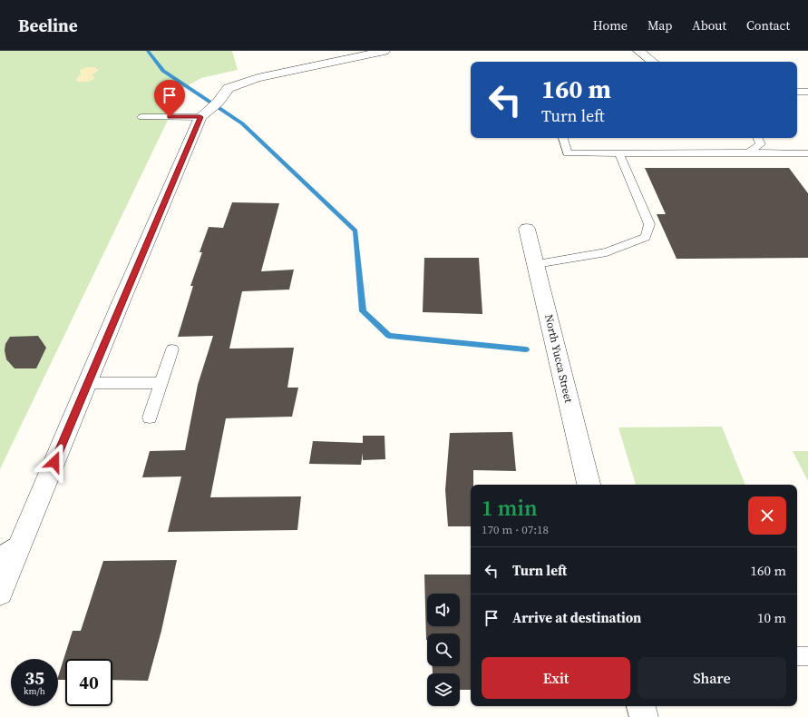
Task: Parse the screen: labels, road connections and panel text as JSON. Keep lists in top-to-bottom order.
{
  "streets": {
    "street": ["North Yucca Street"]
  },
  "page": {
    "header": "Beeline",
    "nav": [
      "Home",
      "Map",
      "About",
      "Contact"
    ],
    "turn": ["160 m", "Turn left"],
    "heading": ["1 min", "170 m · 07:18"],
    "list": [
      {
        "name": "Turn left",
        "value": "160 m"
      },
      {
        "name": "Arrive at destination",
        "value": "10 m"
      }
    ],
    "buttons": ["Exit", "Share"],
    "speed": "35 km/h",
    "limit": "40"
  }
}
